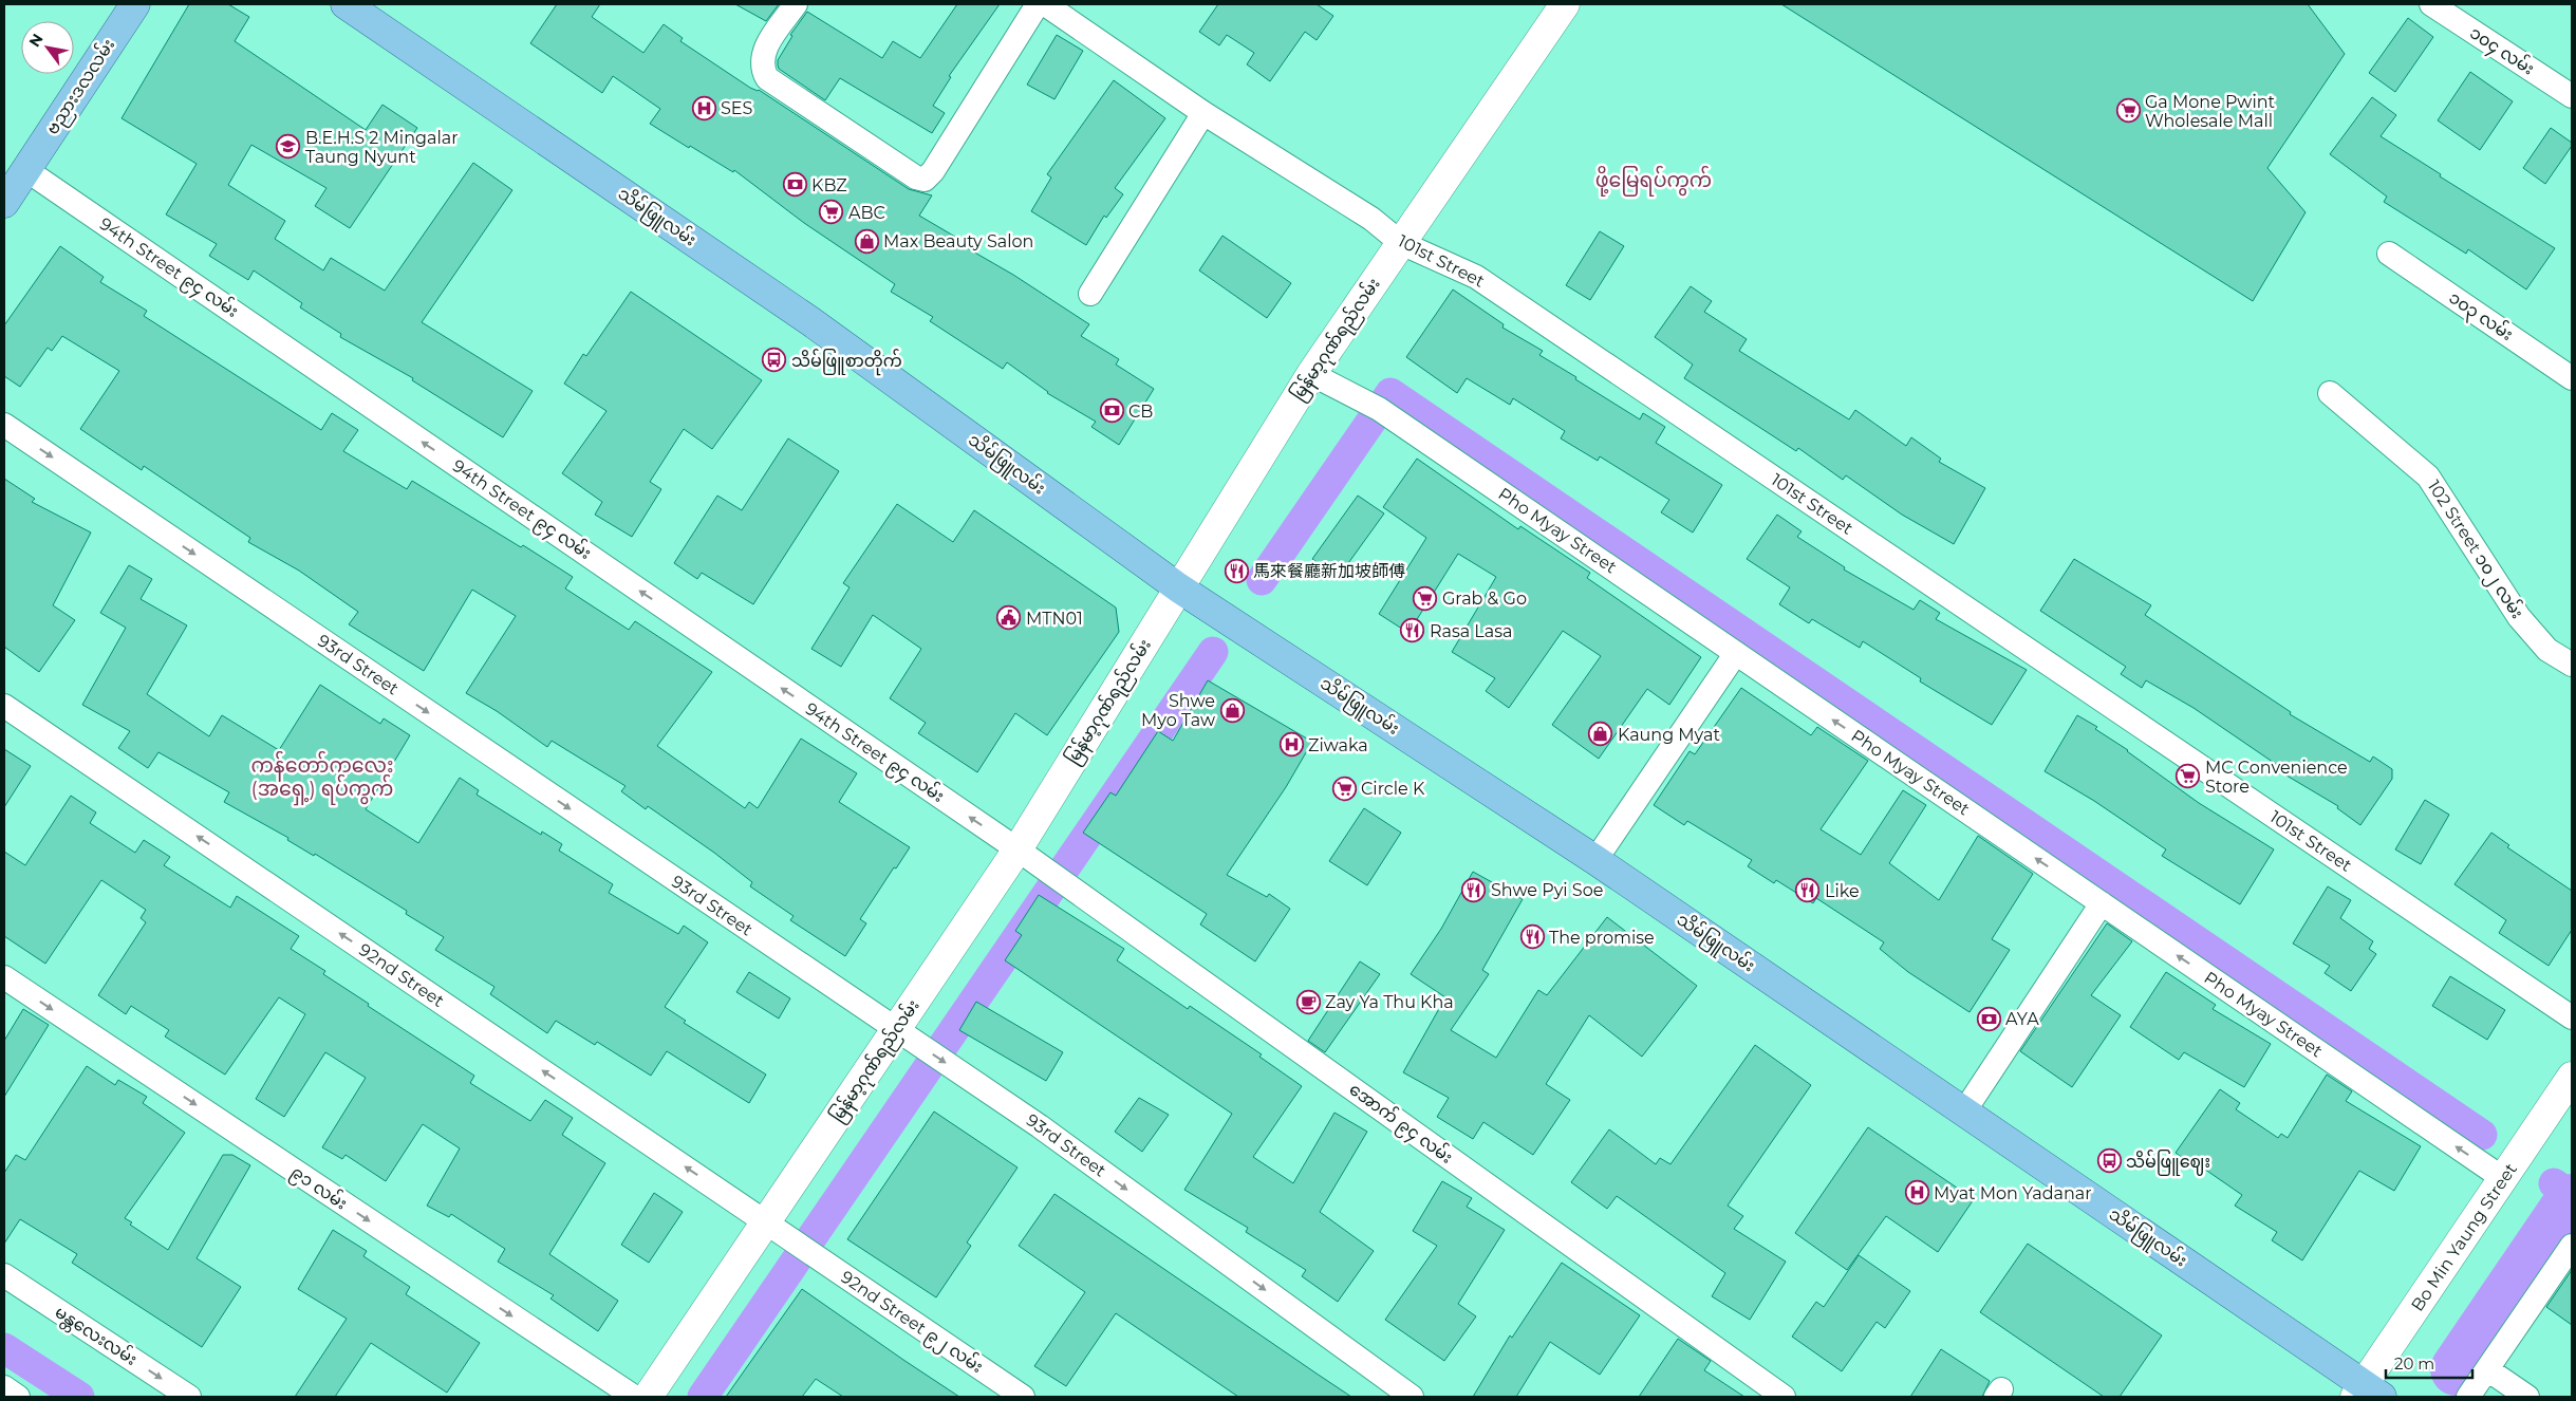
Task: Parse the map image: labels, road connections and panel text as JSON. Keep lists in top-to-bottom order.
{
  "streets": {
    "main road": ["ဗညားဒလလမ်း", "သိမ်ဖြူလမ်း"],
    "street": [
      "၁၀၄ လမ်း",
      "101st Street",
      "94th Street ၉၄ လမ်း",
      "၁၀၃ လမ်း",
      "မြန်မာ့ဂုဏ်ရည်လမ်း",
      "Pho Myay Street",
      "102 Street ၁၀၂ လမ်း",
      "93rd Street",
      "92nd Street",
      "အောက် ၉၄ လမ်း",
      "၉၁ လမ်း",
      "Bo Min Yaung Street",
      "92nd Street ၉၂ လမ်း",
      "မန္တလေးလမ်း"
    ]
  },
  "crossings": [
    ["ဗညားဒလလမ်း", "94th Street ၉၄ လမ်း"],
    ["သိမ်ဖြူလမ်း", "မြန်မာ့ဂုဏ်ရည်လမ်း"],
    ["သိမ်ဖြူလမ်း", "Bo Min Yaung Street"],
    ["101st Street", "မြန်မာ့ဂုဏ်ရည်လမ်း"],
    ["94th Street ၉၄ လမ်း", "မြန်မာ့ဂုဏ်ရည်လမ်း"],
    ["94th Street ၉၄ လမ်း", "အောက် ၉၄ လမ်း"],
    ["မြန်မာ့ဂုဏ်ရည်လမ်း", "Pho Myay Street"],
    ["မြန်မာ့ဂုဏ်ရည်လမ်း", "93rd Street"],
    ["မြန်မာ့ဂုဏ်ရည်လမ်း", "92nd Street"],
    ["မြန်မာ့ဂုဏ်ရည်လမ်း", "အောက် ၉၄ လမ်း"],
    ["Pho Myay Street", "Bo Min Yaung Street"],
    ["92nd Street", "92nd Street ၉၂ လမ်း"]
  ],
  "one_way": [
    "94th Street ၉၄ လမ်း",
    "Pho Myay Street",
    "93rd Street",
    "92nd Street",
    "၉၁ လမ်း",
    "မန္တလေးလမ်း"
  ],
  "districts": ["ဖို့မြေရပ်ကွက်", "ကန်တော်ကလေး (အရှေ့) ရပ်ကွက်"],
  "places": {
    "hospital": ["SES", "Ziwaka", "Myat Mon Yadanar"],
    "supermarket": [
      "Ga Mone Pwint Wholesale Mall",
      "ABC",
      "Grab & Go",
      "MC Convenience Store",
      "Circle K"
    ],
    "school or university": ["B.E.H.S 2 Mingalar Taung Nyunt"],
    "bank": ["KBZ", "CB", "AYA"],
    "shop": ["Max Beauty Salon", "Shwe Myo Taw", "Kaung Myat"],
    "bus stop": ["သိမ်ဖြူစာတိုက်", "သိမ်ဖြူဈေး"],
    "restaurant": [
      "馬來餐廳新加坡師傅",
      "Rasa Lasa",
      "Shwe Pyi Soe",
      "Like",
      "The promise"
    ],
    "public building": ["MTN01"],
    "cafe": ["Zay Ya Thu Kha"]
  },
  "scale_bar": "20 m",
  "north": "top left"
}
